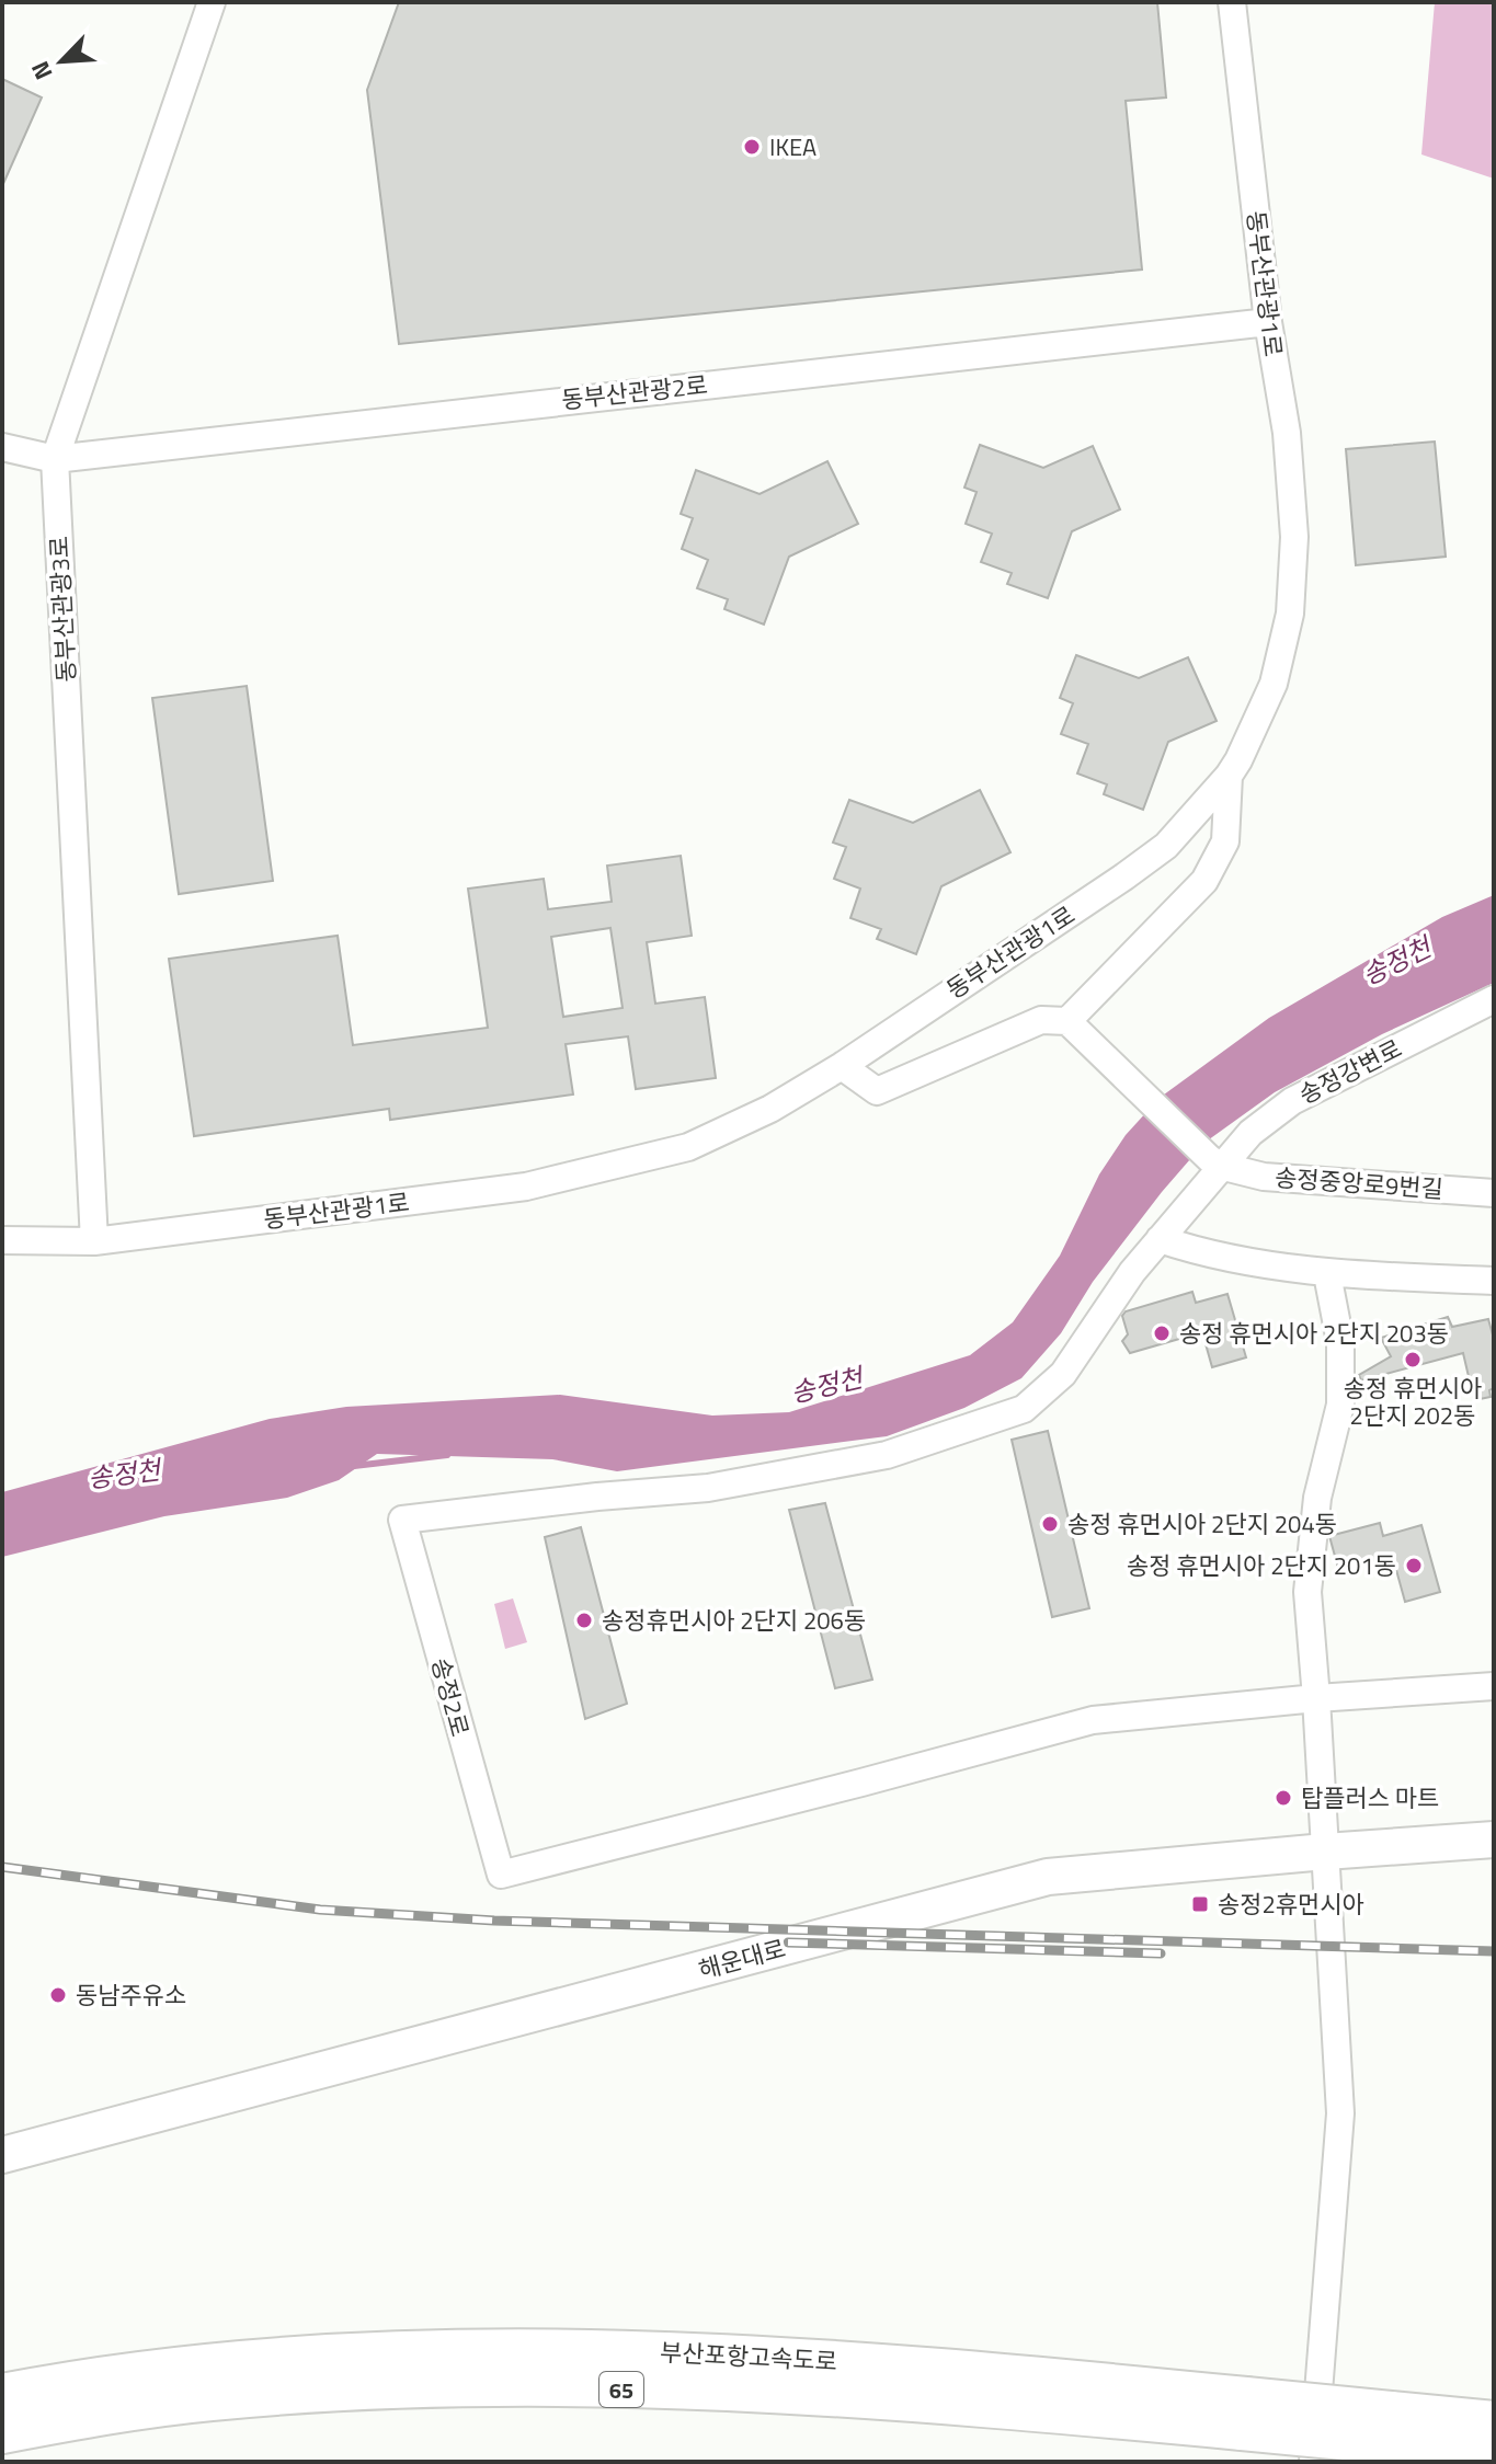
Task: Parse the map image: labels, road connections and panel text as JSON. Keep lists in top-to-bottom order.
{
  "streets": {
    "highway": ["부산포항고속도로", "65"],
    "main road": ["해운대로"],
    "street": [
      "동부산관광1로",
      "동부산관광2로",
      "동부산관광3로",
      "송정강변로",
      "송정중앙로9번길",
      "송정2로"
    ]
  },
  "crossings": [
    ["동부산관광1로", "동부산관광2로"],
    ["동부산관광1로", "동부산관광3로"],
    ["동부산관광2로", "동부산관광3로"],
    ["송정강변로", "송정중앙로9번길"],
    ["송정강변로", "송정2로"]
  ],
  "water": ["송정천"],
  "places": {
    "other": [
      "IKEA",
      "송정 휴먼시아 2단지 203동",
      "송정 휴먼시아 2단지 202동",
      "송정 휴먼시아 2단지 204동",
      "송정 휴먼시아 2단지 201동",
      "송정휴먼시아 2단지 206동",
      "탑플러스 마트",
      "동남주유소"
    ],
    "transit": ["송정2휴먼시아"]
  },
  "north": "bottom left"
}
